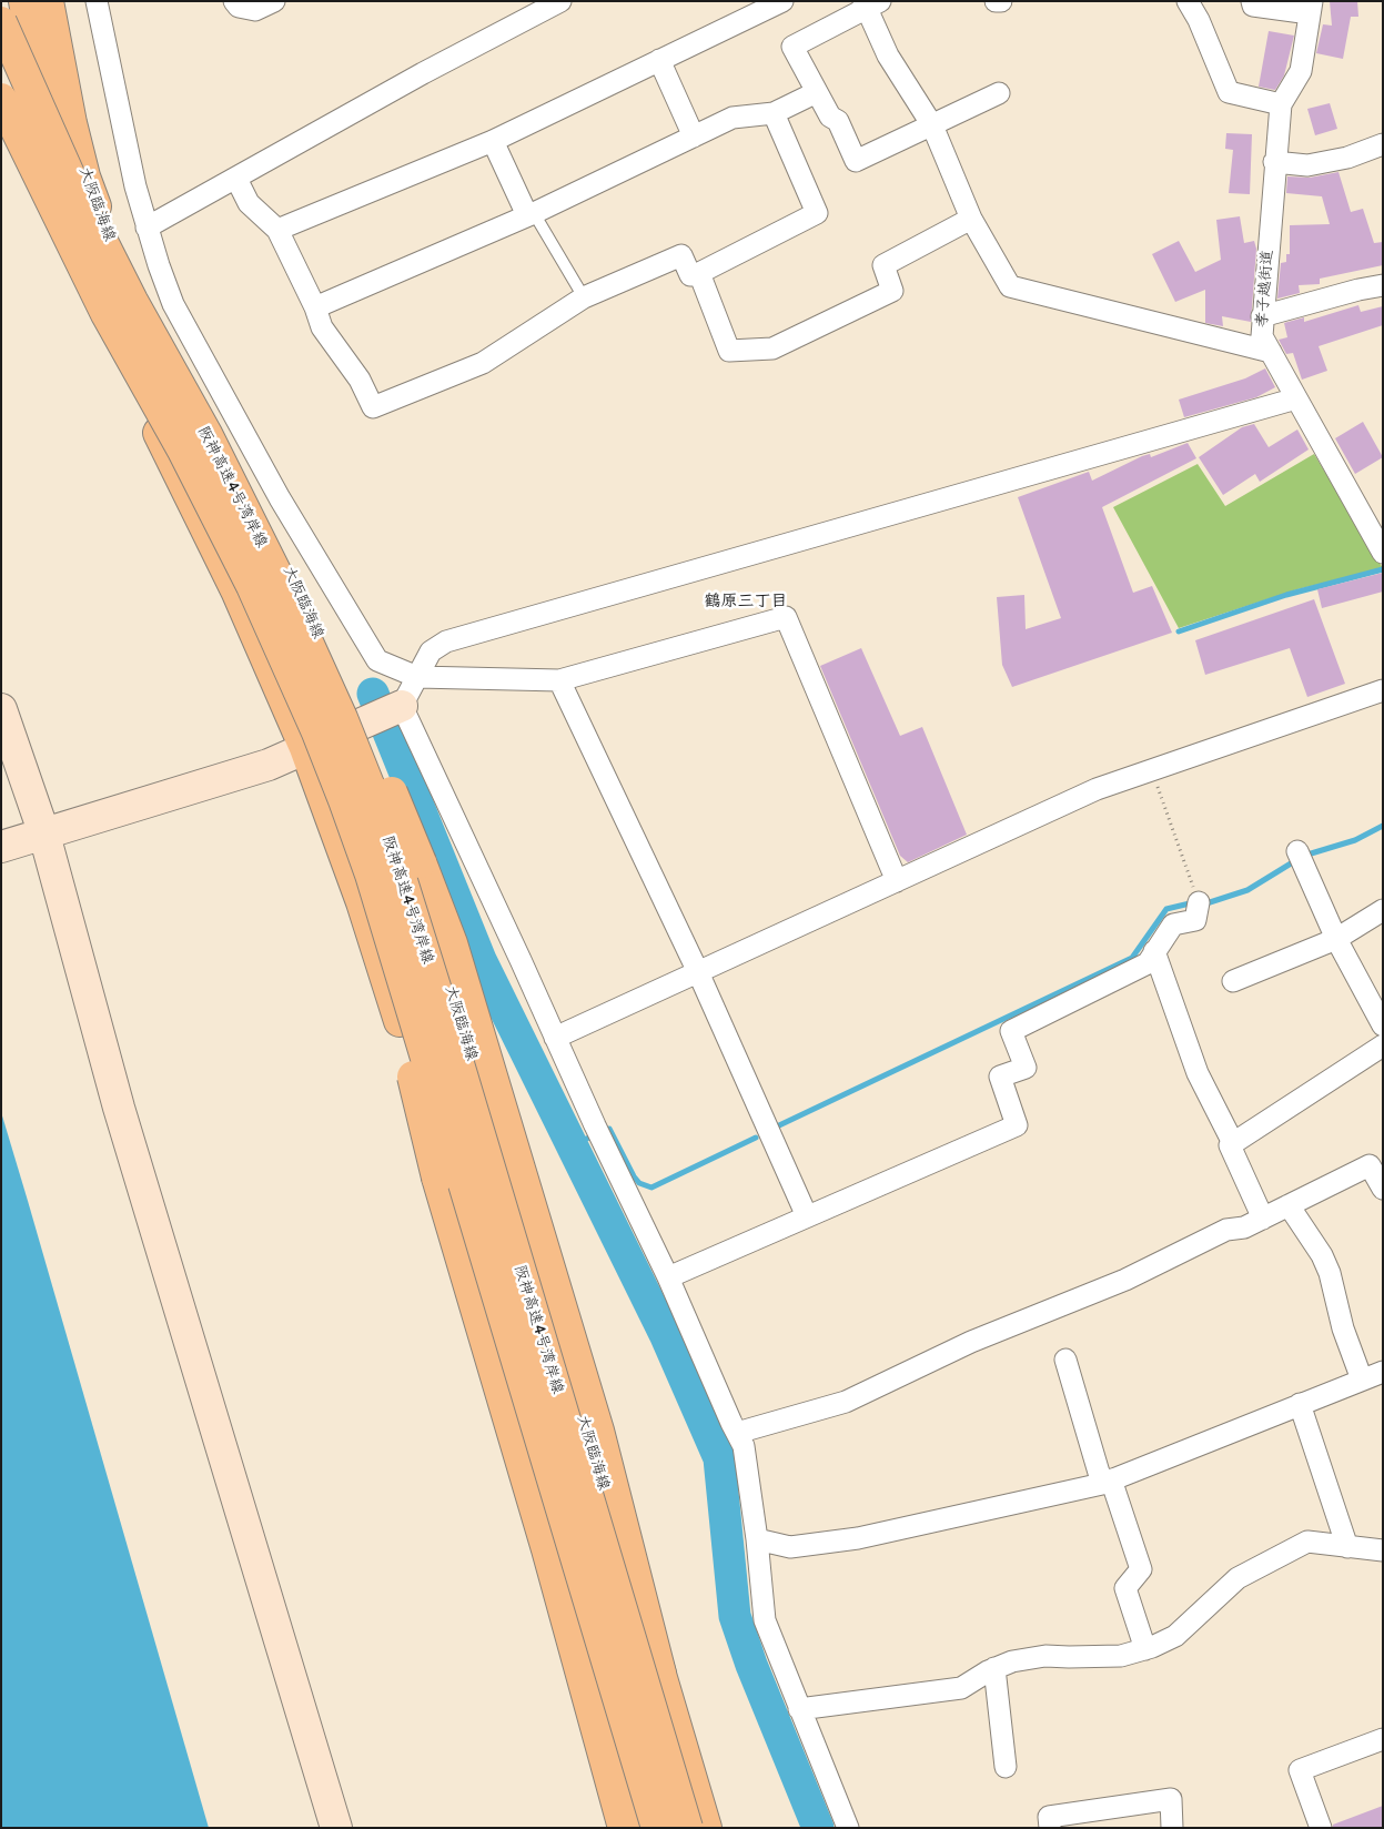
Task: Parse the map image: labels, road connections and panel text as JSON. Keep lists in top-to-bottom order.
{
  "streets": {
    "main road": ["大阪臨海線", "阪神高速4号湾岸線"],
    "street": ["孝子越街道"]
  },
  "crossings": [
    ["大阪臨海線", "阪神高速4号湾岸線"]
  ],
  "districts": ["鶴原三丁目"]
}
